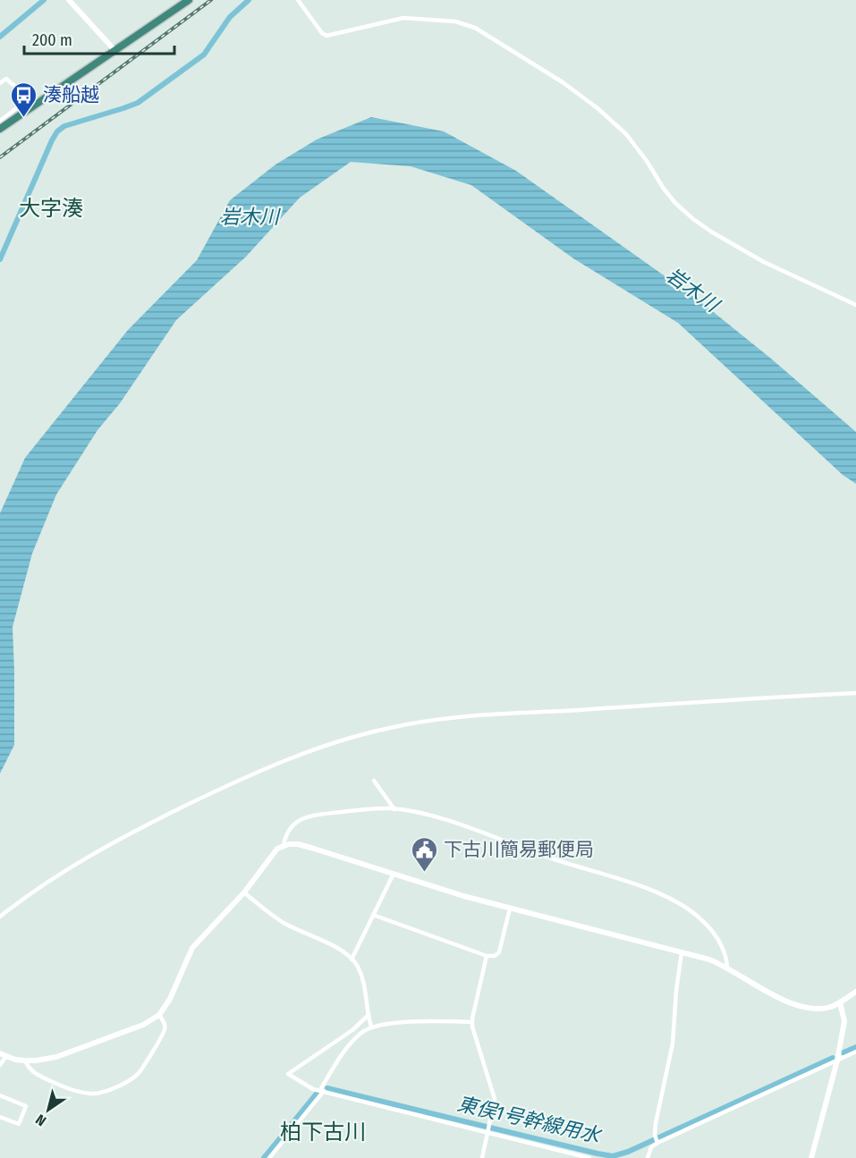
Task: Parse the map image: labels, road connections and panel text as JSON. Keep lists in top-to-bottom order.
{
  "districts": ["大字湊", "柏下古川"],
  "water": ["岩木川", "東俣1号幹線用水"],
  "places": {
    "bus stop": ["湊船越"],
    "public building": ["下古川簡易郵便局"]
  },
  "scale_bar": "200 m",
  "north": "bottom left"
}
